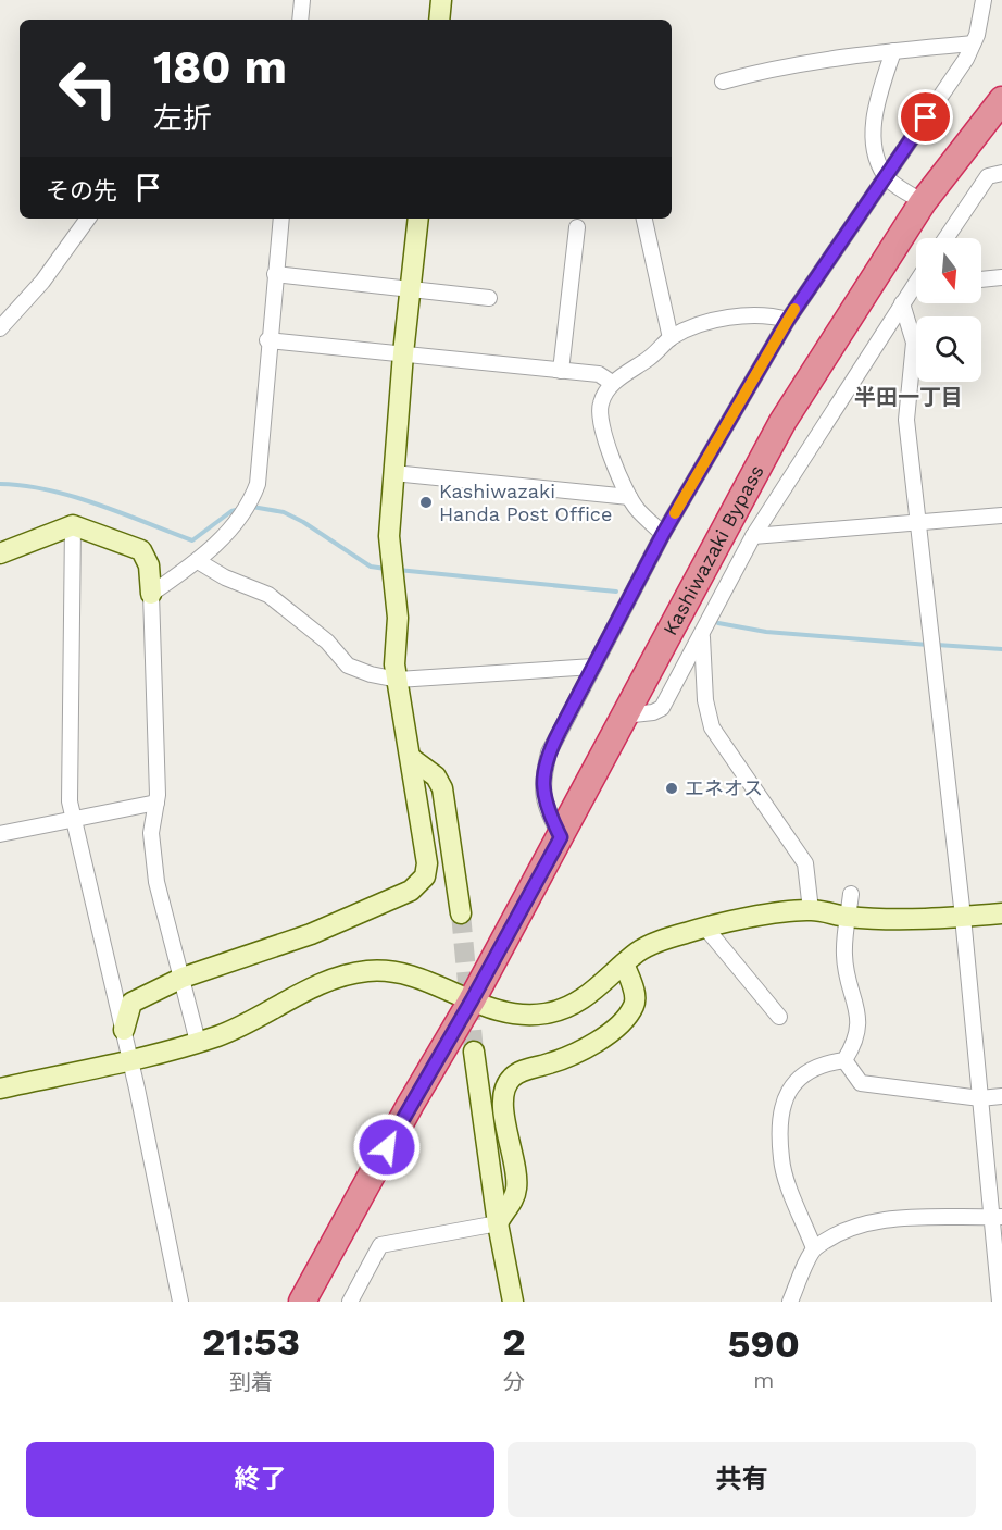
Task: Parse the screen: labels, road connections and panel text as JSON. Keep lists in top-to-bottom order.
{
  "streets": {
    "highway": ["Kashiwazaki Bypass"]
  },
  "districts": ["半田一丁目"],
  "places": ["Kashiwazaki Handa Post Office", "エネオス"],
  "north": "bottom",
  "page": {
    "turn": ["180 m", "左折"],
    "then": "その先",
    "eta": [
      "21:53",
      "到着",
      "2",
      "分",
      "590",
      "m"
    ],
    "buttons": ["終了", "共有"]
  }
}
